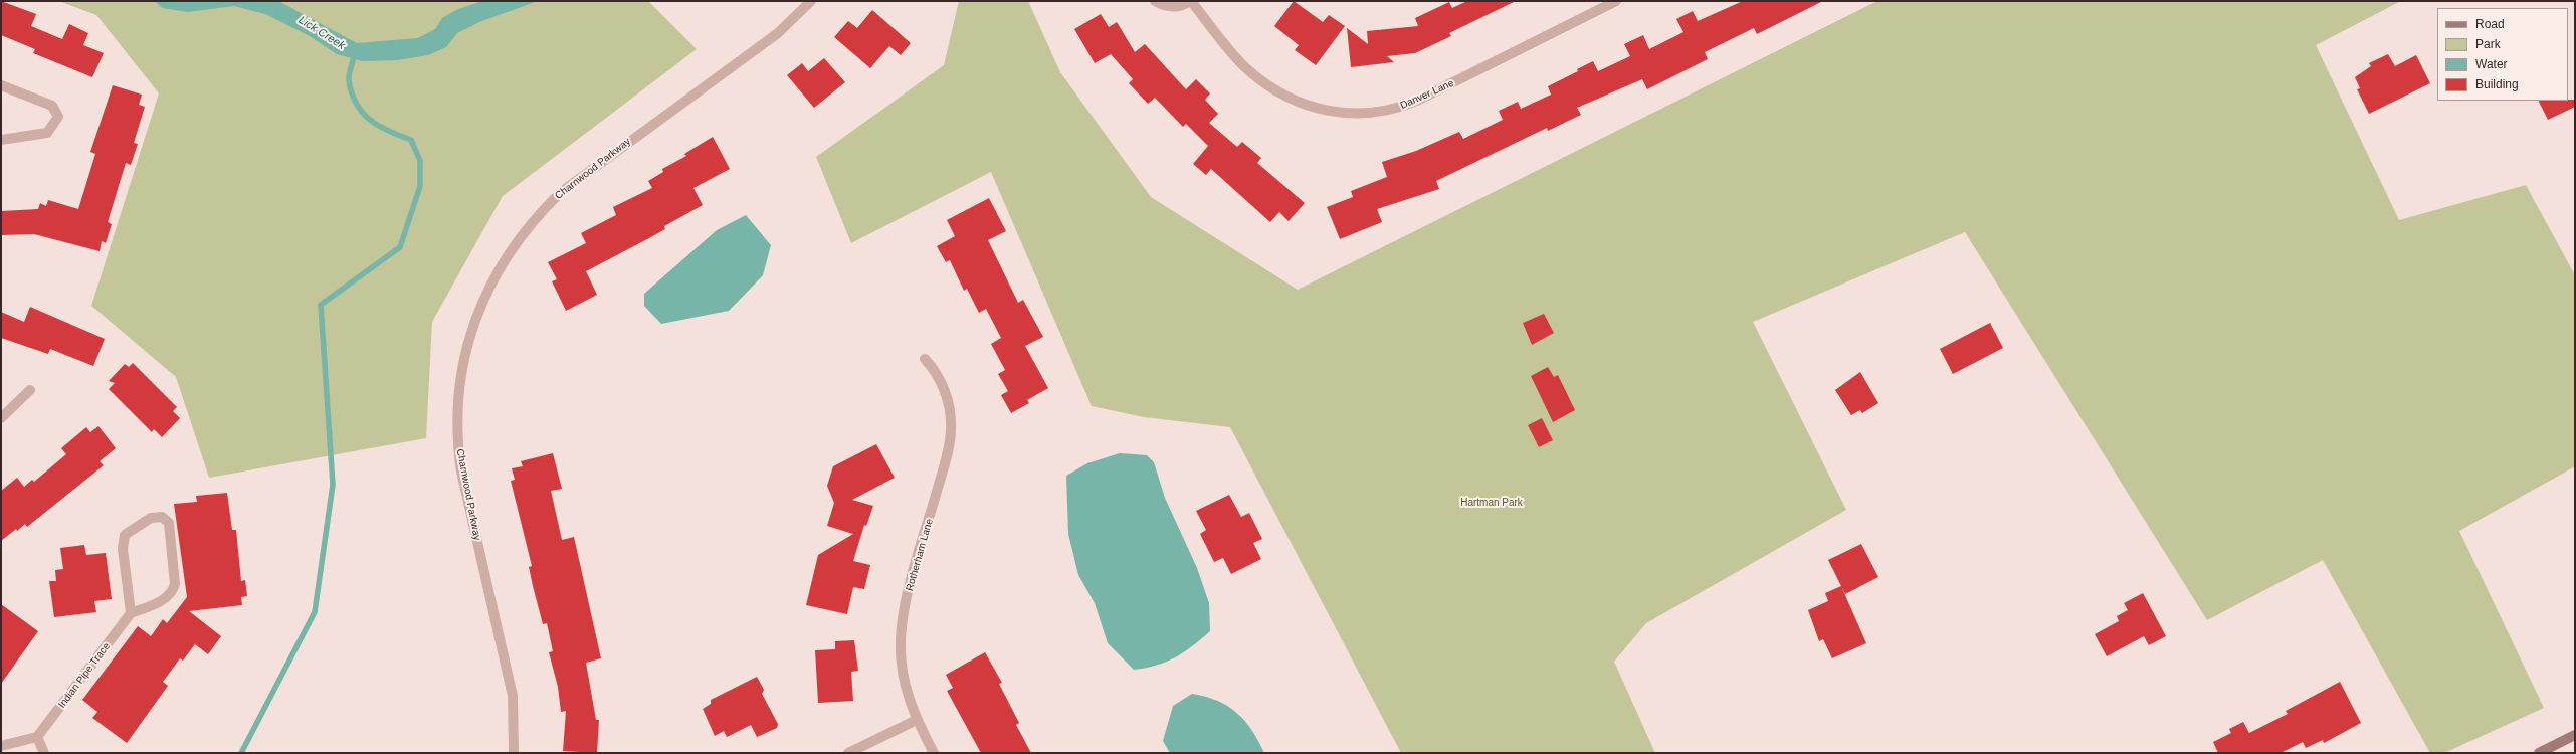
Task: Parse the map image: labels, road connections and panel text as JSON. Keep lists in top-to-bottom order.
{
  "streets": {
    "street": [
      "Danver Lane",
      "Charnwood Parkway",
      "Rotherham Lane",
      "Indian Pipe Trace"
    ]
  },
  "water": ["Lick Creek"],
  "parks": ["Hartman Park"],
  "legend": [
    "Road",
    "Park",
    "Water",
    "Building"
  ]
}
